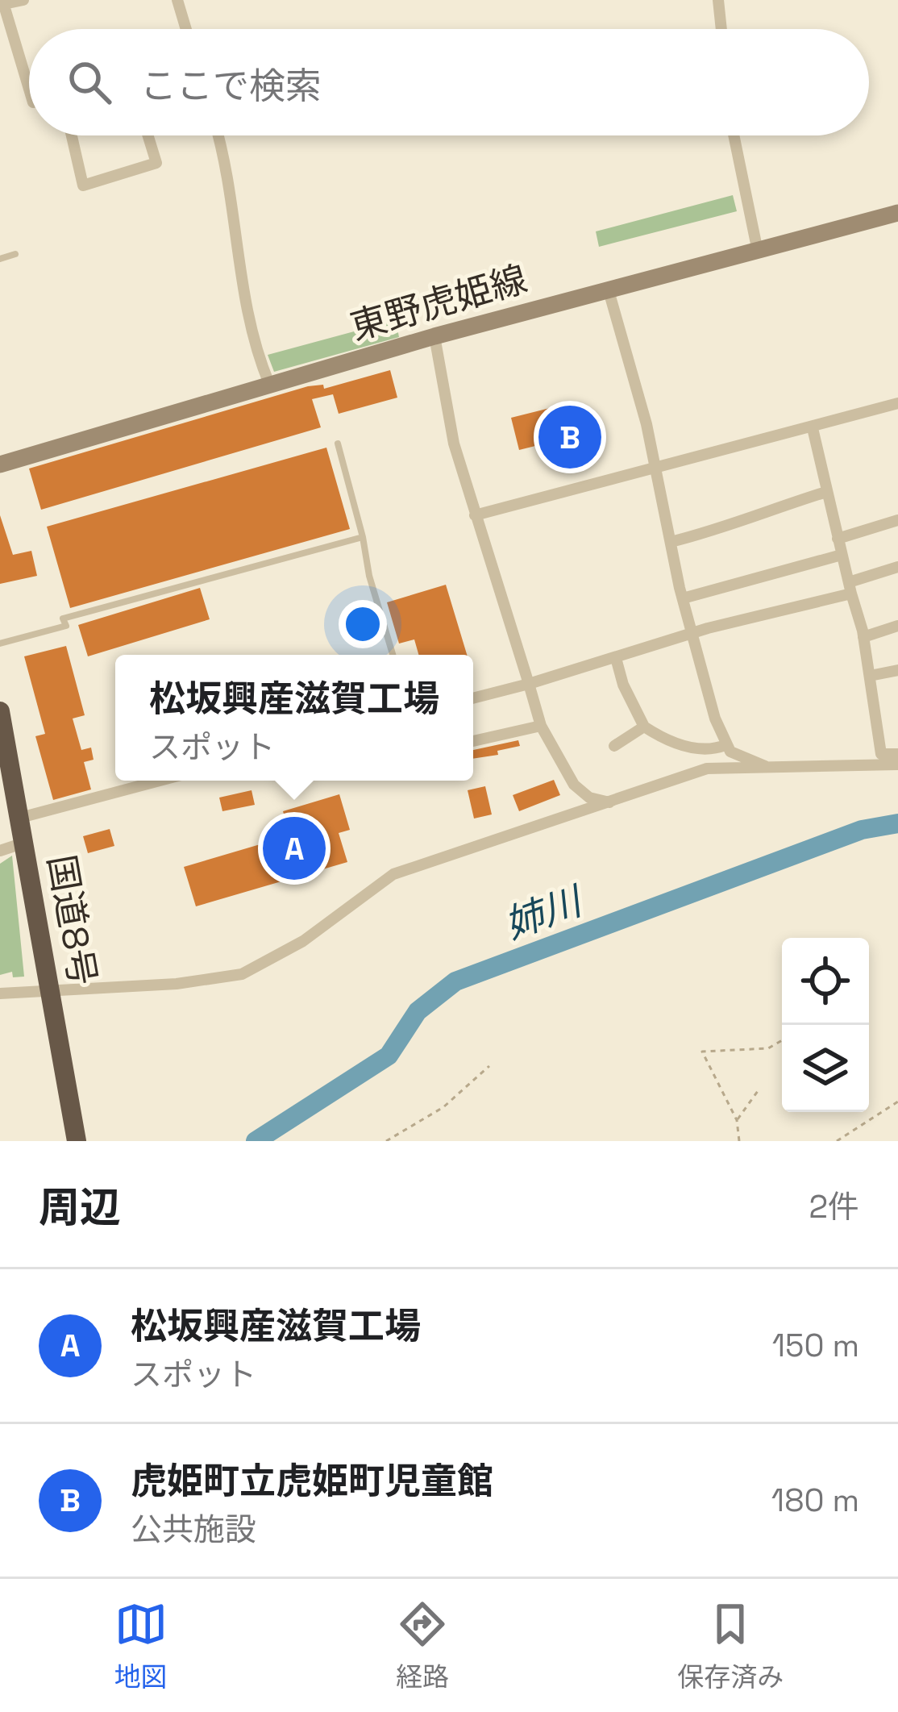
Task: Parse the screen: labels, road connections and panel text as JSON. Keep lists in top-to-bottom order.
{
  "streets": {
    "highway": ["国道8号"],
    "main road": ["東野虎姫線"]
  },
  "water": ["姉川"],
  "page": {
    "search": "ここで検索",
    "pins": ["B", "A"],
    "popup": ["松坂興産滋賀工場", "スポット"],
    "heading": ["周辺", "2件"],
    "list": [
      {
        "mark": "A",
        "name": "松坂興産滋賀工場",
        "note": "スポット",
        "value": "150 m"
      },
      {
        "mark": "B",
        "name": "虎姫町立虎姫町児童館",
        "note": "公共施設",
        "value": "180 m"
      }
    ],
    "nav": ["地図", "経路", "保存済み"]
  }
}
